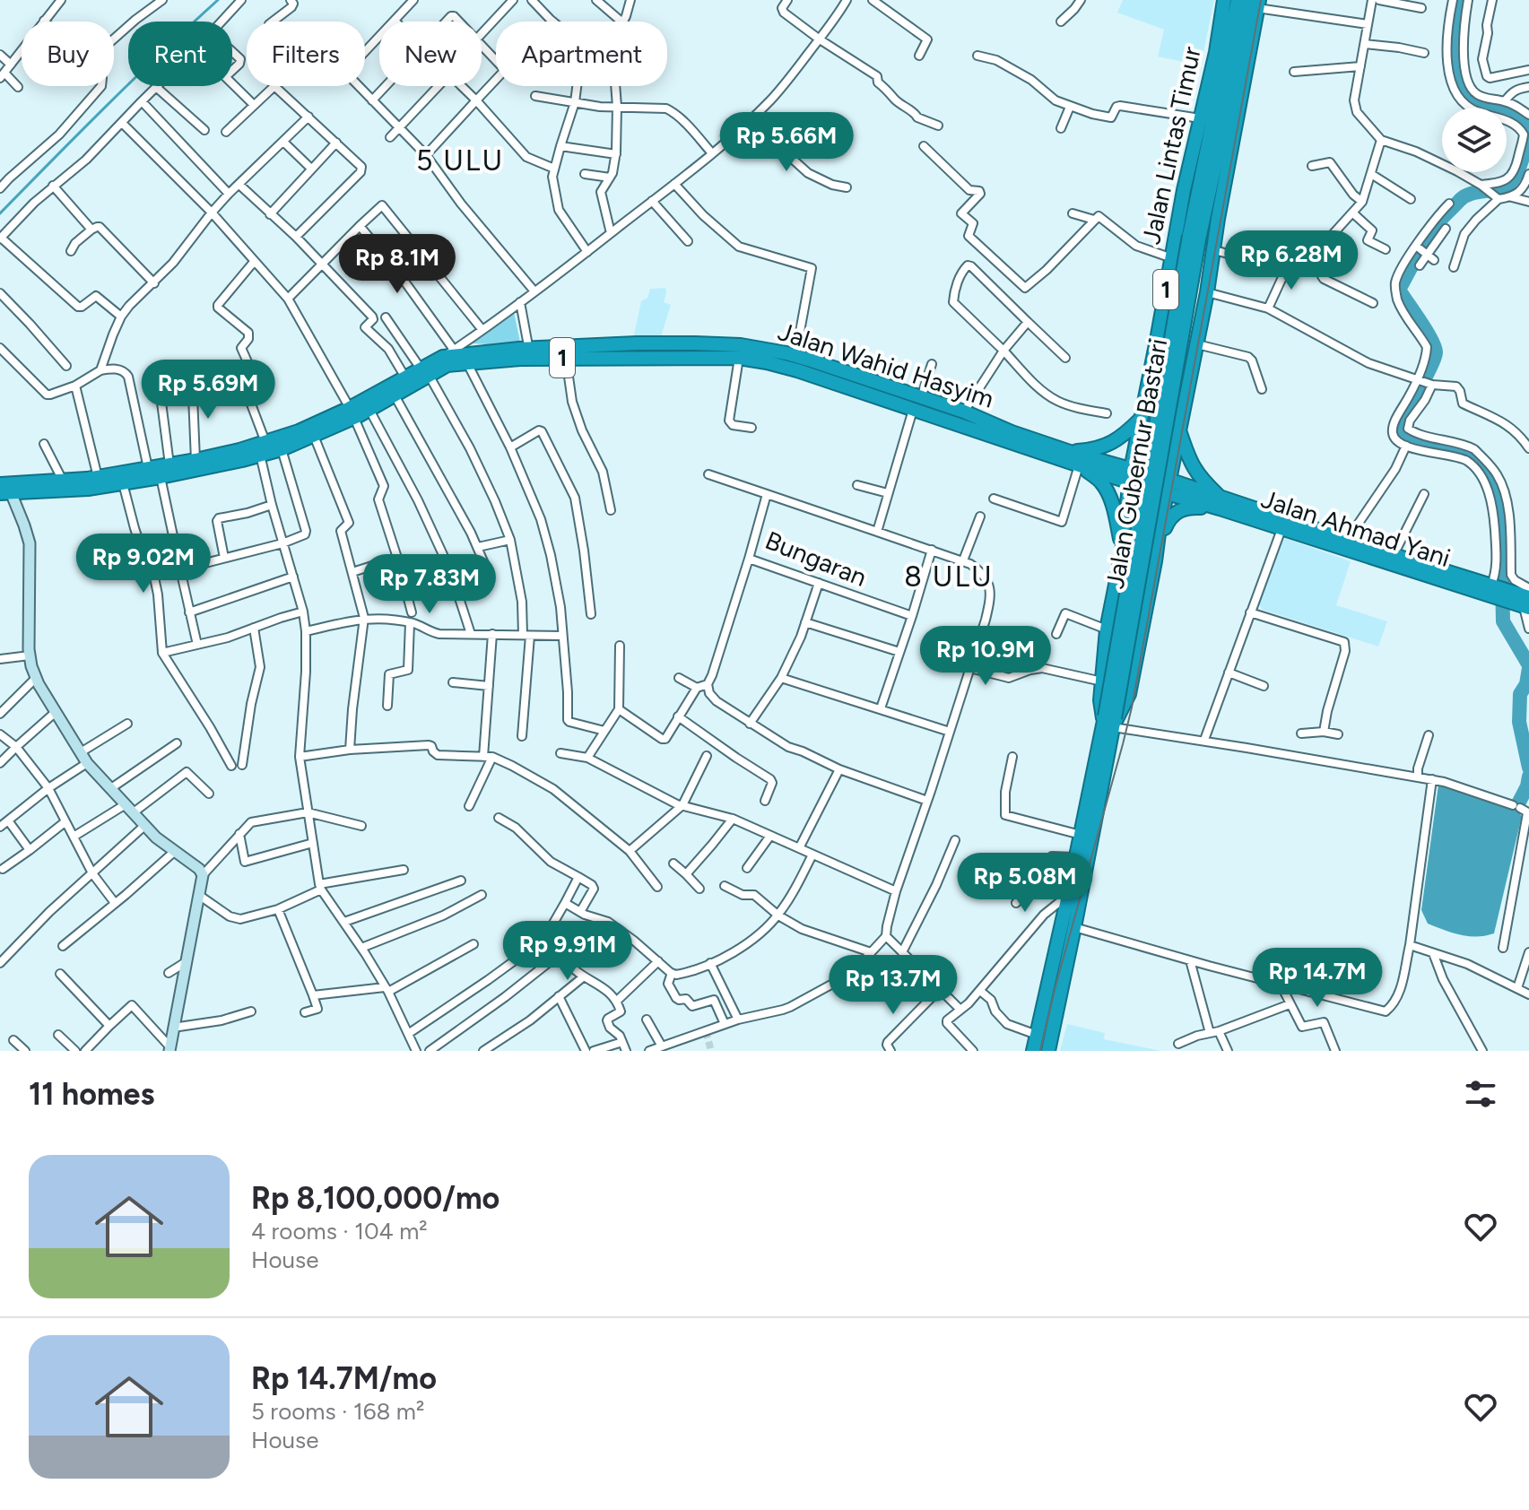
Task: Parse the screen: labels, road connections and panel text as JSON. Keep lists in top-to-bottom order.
{
  "streets": {
    "highway": [
      "Jalan Lintas Timur",
      "1",
      "Jalan Wahid Hasyim",
      "Jalan Gubernur Bastari",
      "Jalan Ahmad Yani"
    ],
    "street": ["Bungaran"]
  },
  "crossings": [
    ["Jalan Lintas Timur", "Jalan Wahid Hasyim"],
    ["Jalan Lintas Timur", "Jalan Gubernur Bastari"],
    ["1", "Jalan Wahid Hasyim"],
    ["1", "Jalan Gubernur Bastari"],
    ["1", "Jalan Ahmad Yani"],
    ["Jalan Wahid Hasyim", "Jalan Gubernur Bastari"],
    ["Jalan Wahid Hasyim", "Jalan Ahmad Yani"],
    ["Jalan Wahid Hasyim", "Bungaran"],
    ["Jalan Gubernur Bastari", "Jalan Ahmad Yani"]
  ],
  "districts": ["5 ULU", "8 ULU"],
  "page": {
    "chip": [
      "Buy",
      "Rent",
      "Filters",
      "New",
      "Apartment"
    ],
    "price": [
      "Rp 5.66M",
      "Rp 6.28M",
      "Rp 8.1M",
      "Rp 5.69M",
      "Rp 9.02M",
      "Rp 7.83M",
      "Rp 10.9M",
      "Rp 5.08M",
      "Rp 9.91M",
      "Rp 14.7M",
      "Rp 13.7M"
    ],
    "heading": "11 homes",
    "list": [
      {
        "name": "Rp 8,100,000/mo",
        "note": "4 rooms · 104 m² · House"
      },
      {
        "name": "Rp 14.7M/mo",
        "note": "5 rooms · 168 m² · House"
      }
    ]
  }
}
